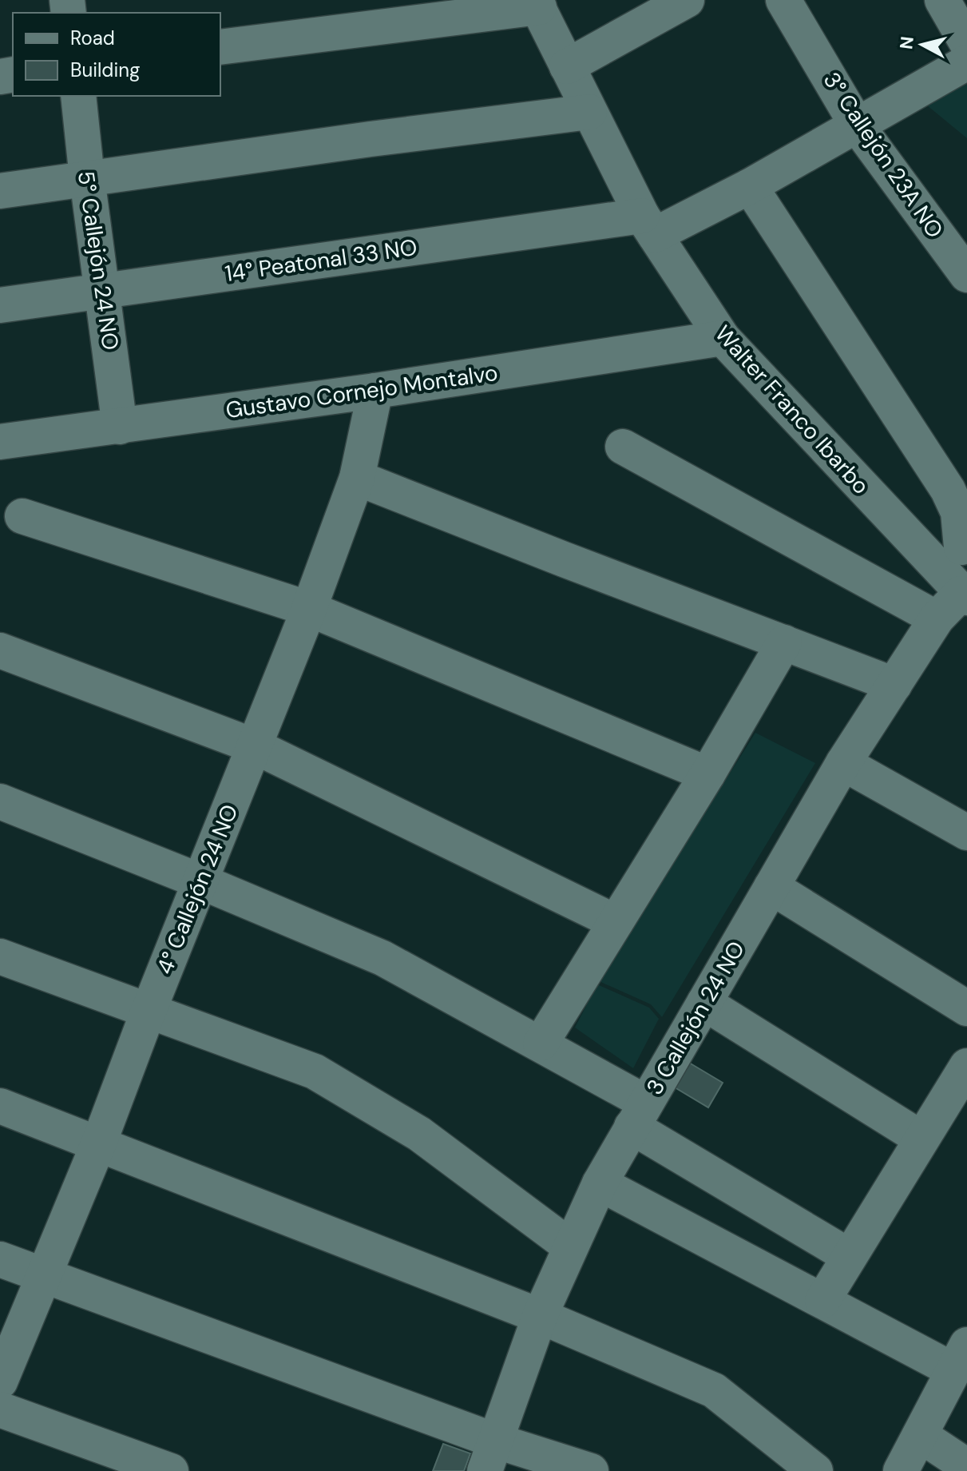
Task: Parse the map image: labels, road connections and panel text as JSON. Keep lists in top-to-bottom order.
{
  "streets": {
    "street": [
      "3° Callejón 23A NO",
      "5° Callejón 24 NO",
      "14° Peatonal 33 NO",
      "Gustavo Cornejo Montalvo",
      "Walter Franco Ibarbo",
      "4° Callejón 24 NO",
      "3 Callejón 24 NO"
    ]
  },
  "crossings": [
    ["3° Callejón 23A NO", "14° Peatonal 33 NO"],
    ["5° Callejón 24 NO", "14° Peatonal 33 NO"],
    ["5° Callejón 24 NO", "Gustavo Cornejo Montalvo"],
    ["14° Peatonal 33 NO", "Walter Franco Ibarbo"],
    ["Gustavo Cornejo Montalvo", "Walter Franco Ibarbo"],
    ["Gustavo Cornejo Montalvo", "4° Callejón 24 NO"],
    ["Walter Franco Ibarbo", "3 Callejón 24 NO"]
  ],
  "legend": ["Road", "Building"],
  "north": "left"
}
